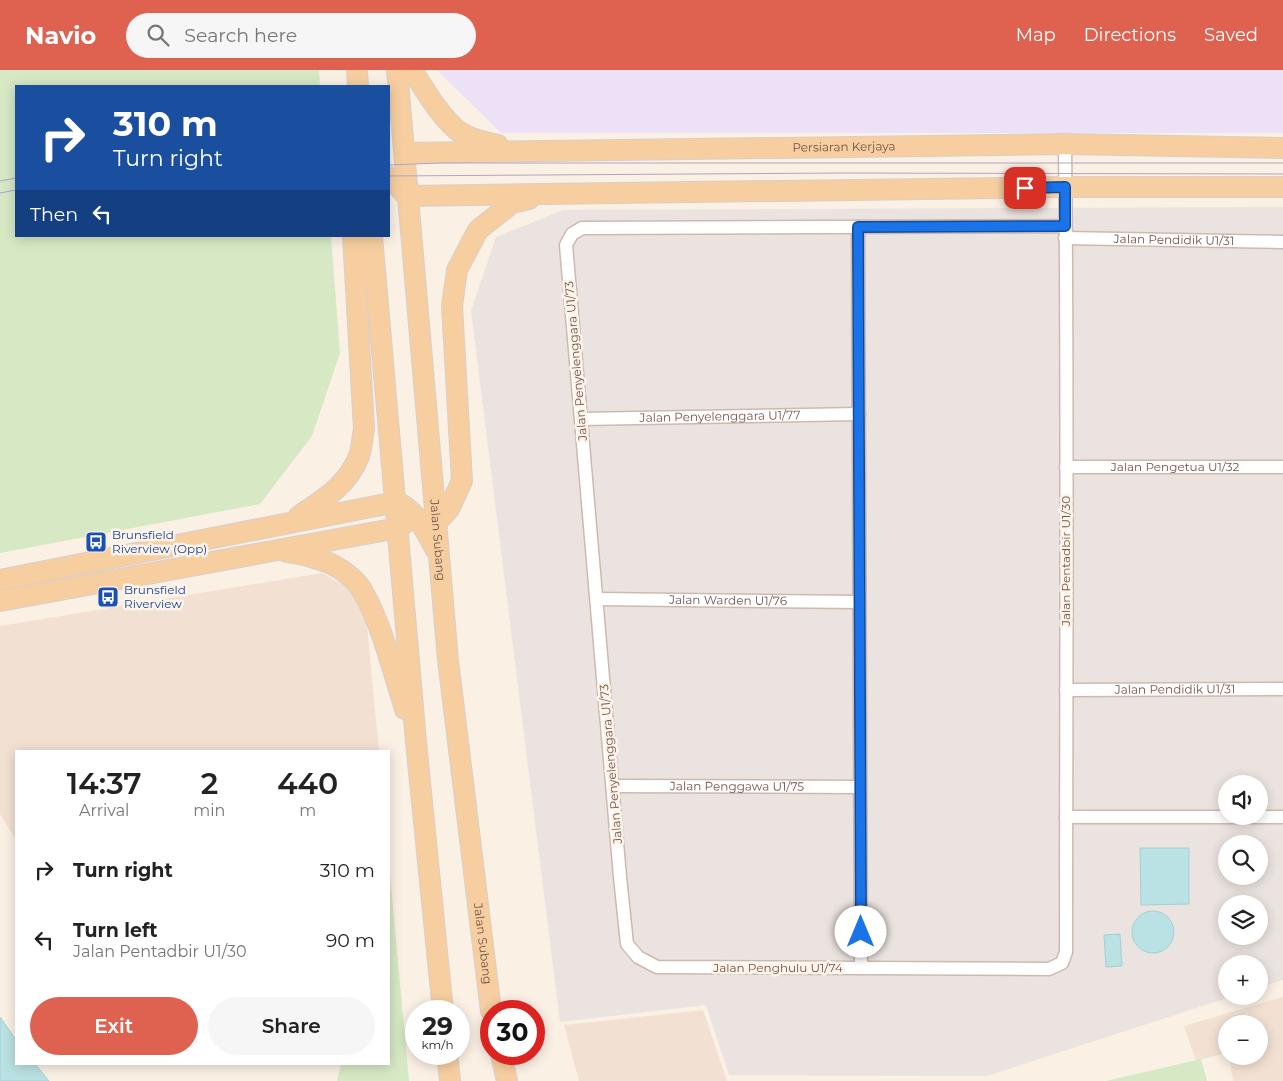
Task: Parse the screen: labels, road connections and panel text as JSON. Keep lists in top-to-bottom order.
{
  "streets": {
    "main road": ["Persiaran Kerjaya", "Jalan Subang"],
    "street": [
      "Jalan Pendidik U1/31",
      "Jalan Penyelenggara U1/73",
      "Jalan Penyelenggara U1/77",
      "Jalan Pengetua U1/32",
      "Jalan Pentadbir U1/30",
      "Jalan Warden U1/76",
      "Jalan Penggawa U1/75",
      "Jalan Penghulu U1/74"
    ]
  },
  "crossings": [
    ["Persiaran Kerjaya", "Jalan Subang"],
    ["Persiaran Kerjaya", "Jalan Pentadbir U1/30"],
    ["Jalan Pendidik U1/31", "Jalan Penyelenggara U1/73"],
    ["Jalan Pendidik U1/31", "Jalan Pentadbir U1/30"],
    ["Jalan Penyelenggara U1/73", "Jalan Penyelenggara U1/77"],
    ["Jalan Penyelenggara U1/73", "Jalan Pentadbir U1/30"],
    ["Jalan Penyelenggara U1/73", "Jalan Warden U1/76"],
    ["Jalan Penyelenggara U1/73", "Jalan Penggawa U1/75"],
    ["Jalan Penyelenggara U1/73", "Jalan Penghulu U1/74"],
    ["Jalan Pengetua U1/32", "Jalan Pentadbir U1/30"],
    ["Jalan Pentadbir U1/30", "Jalan Penghulu U1/74"]
  ],
  "places": {
    "bus stop": ["Brunsfield Riverview (Opp)", "Brunsfield Riverview"]
  },
  "page": {
    "header": "Navio",
    "search": "Search here",
    "nav": ["Map", "Directions", "Saved"],
    "turn": ["310 m", "Turn right"],
    "then": "Then",
    "eta": [
      "14:37",
      "Arrival",
      "2",
      "min",
      "440",
      "m"
    ],
    "map_buttons": ["+", "−"],
    "list": [
      {
        "name": "Turn right",
        "value": "310 m"
      },
      {
        "name": "Turn left",
        "note": "Jalan Pentadbir U1/30",
        "value": "90 m"
      }
    ],
    "buttons": ["Exit", "Share"],
    "speed": "29 km/h",
    "limit": "30"
  }
}
